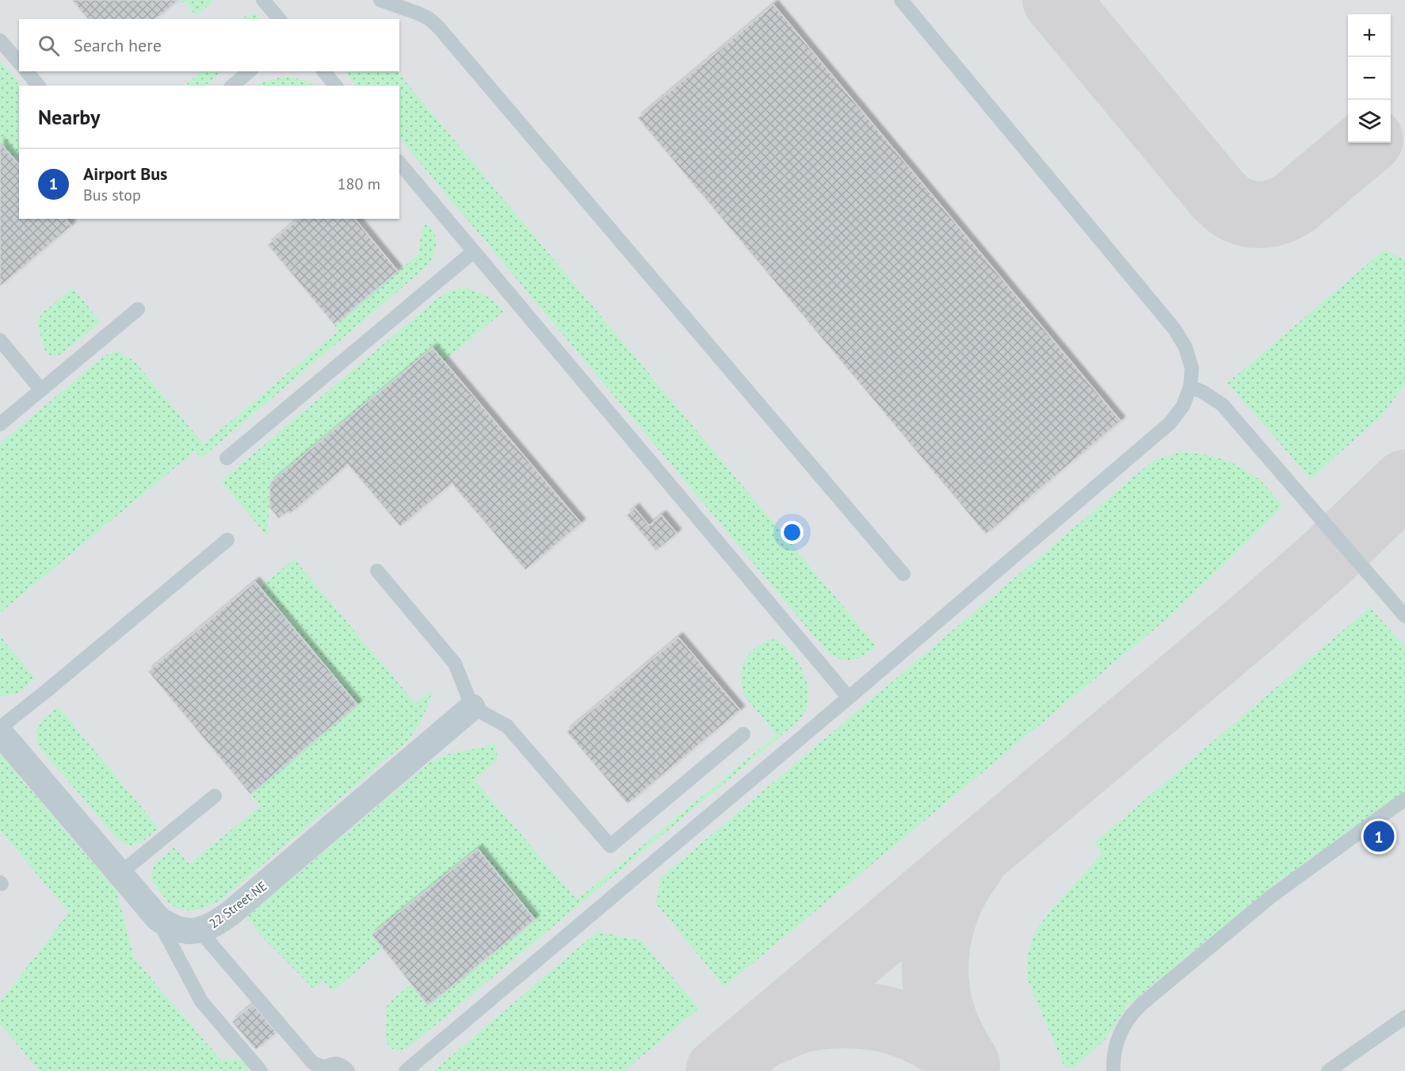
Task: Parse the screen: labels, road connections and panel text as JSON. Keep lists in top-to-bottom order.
{
  "streets": {
    "street": ["22 Street NE"]
  },
  "page": {
    "map_buttons": ["+", "−"],
    "search": "Search here",
    "heading": "Nearby",
    "list": [
      {
        "mark": "1",
        "name": "Airport Bus",
        "note": "Bus stop",
        "value": "180 m"
      }
    ],
    "pins": "1"
  }
}
